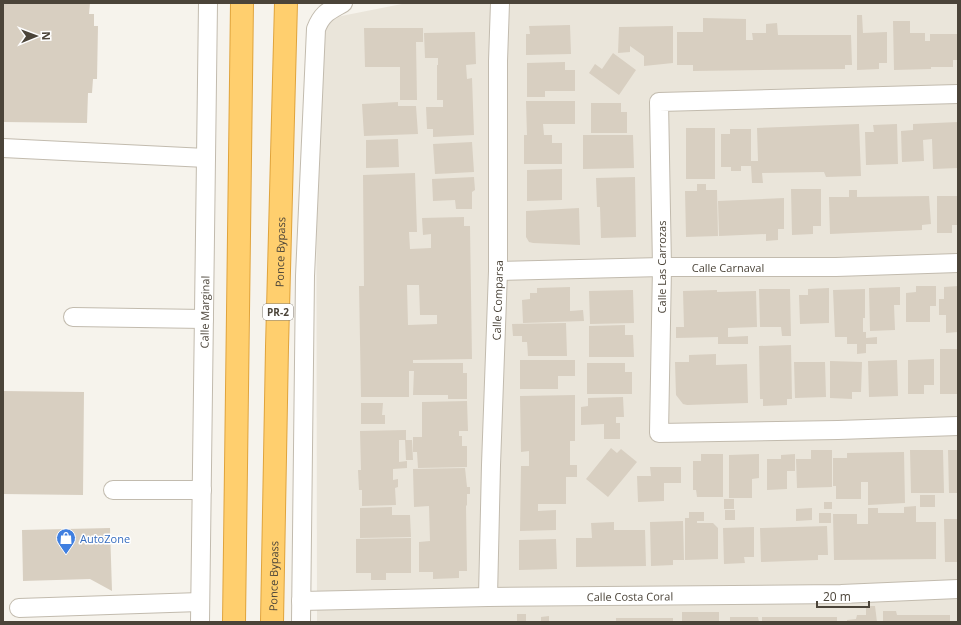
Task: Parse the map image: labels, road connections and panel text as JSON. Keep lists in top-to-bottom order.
{
  "streets": {
    "highway": ["Ponce Bypass", "PR-2"],
    "street": [
      "Calle Las Carrozas",
      "Calle Carnaval",
      "Calle Comparsa",
      "Calle Marginal",
      "Calle Costa Coral"
    ]
  },
  "crossings": [
    ["Calle Las Carrozas", "Calle Carnaval"],
    ["Calle Carnaval", "Calle Comparsa"],
    ["Calle Comparsa", "Calle Costa Coral"]
  ],
  "places": {
    "shop": ["AutoZone"]
  },
  "scale_bar": "20 m",
  "north": "right"
}
